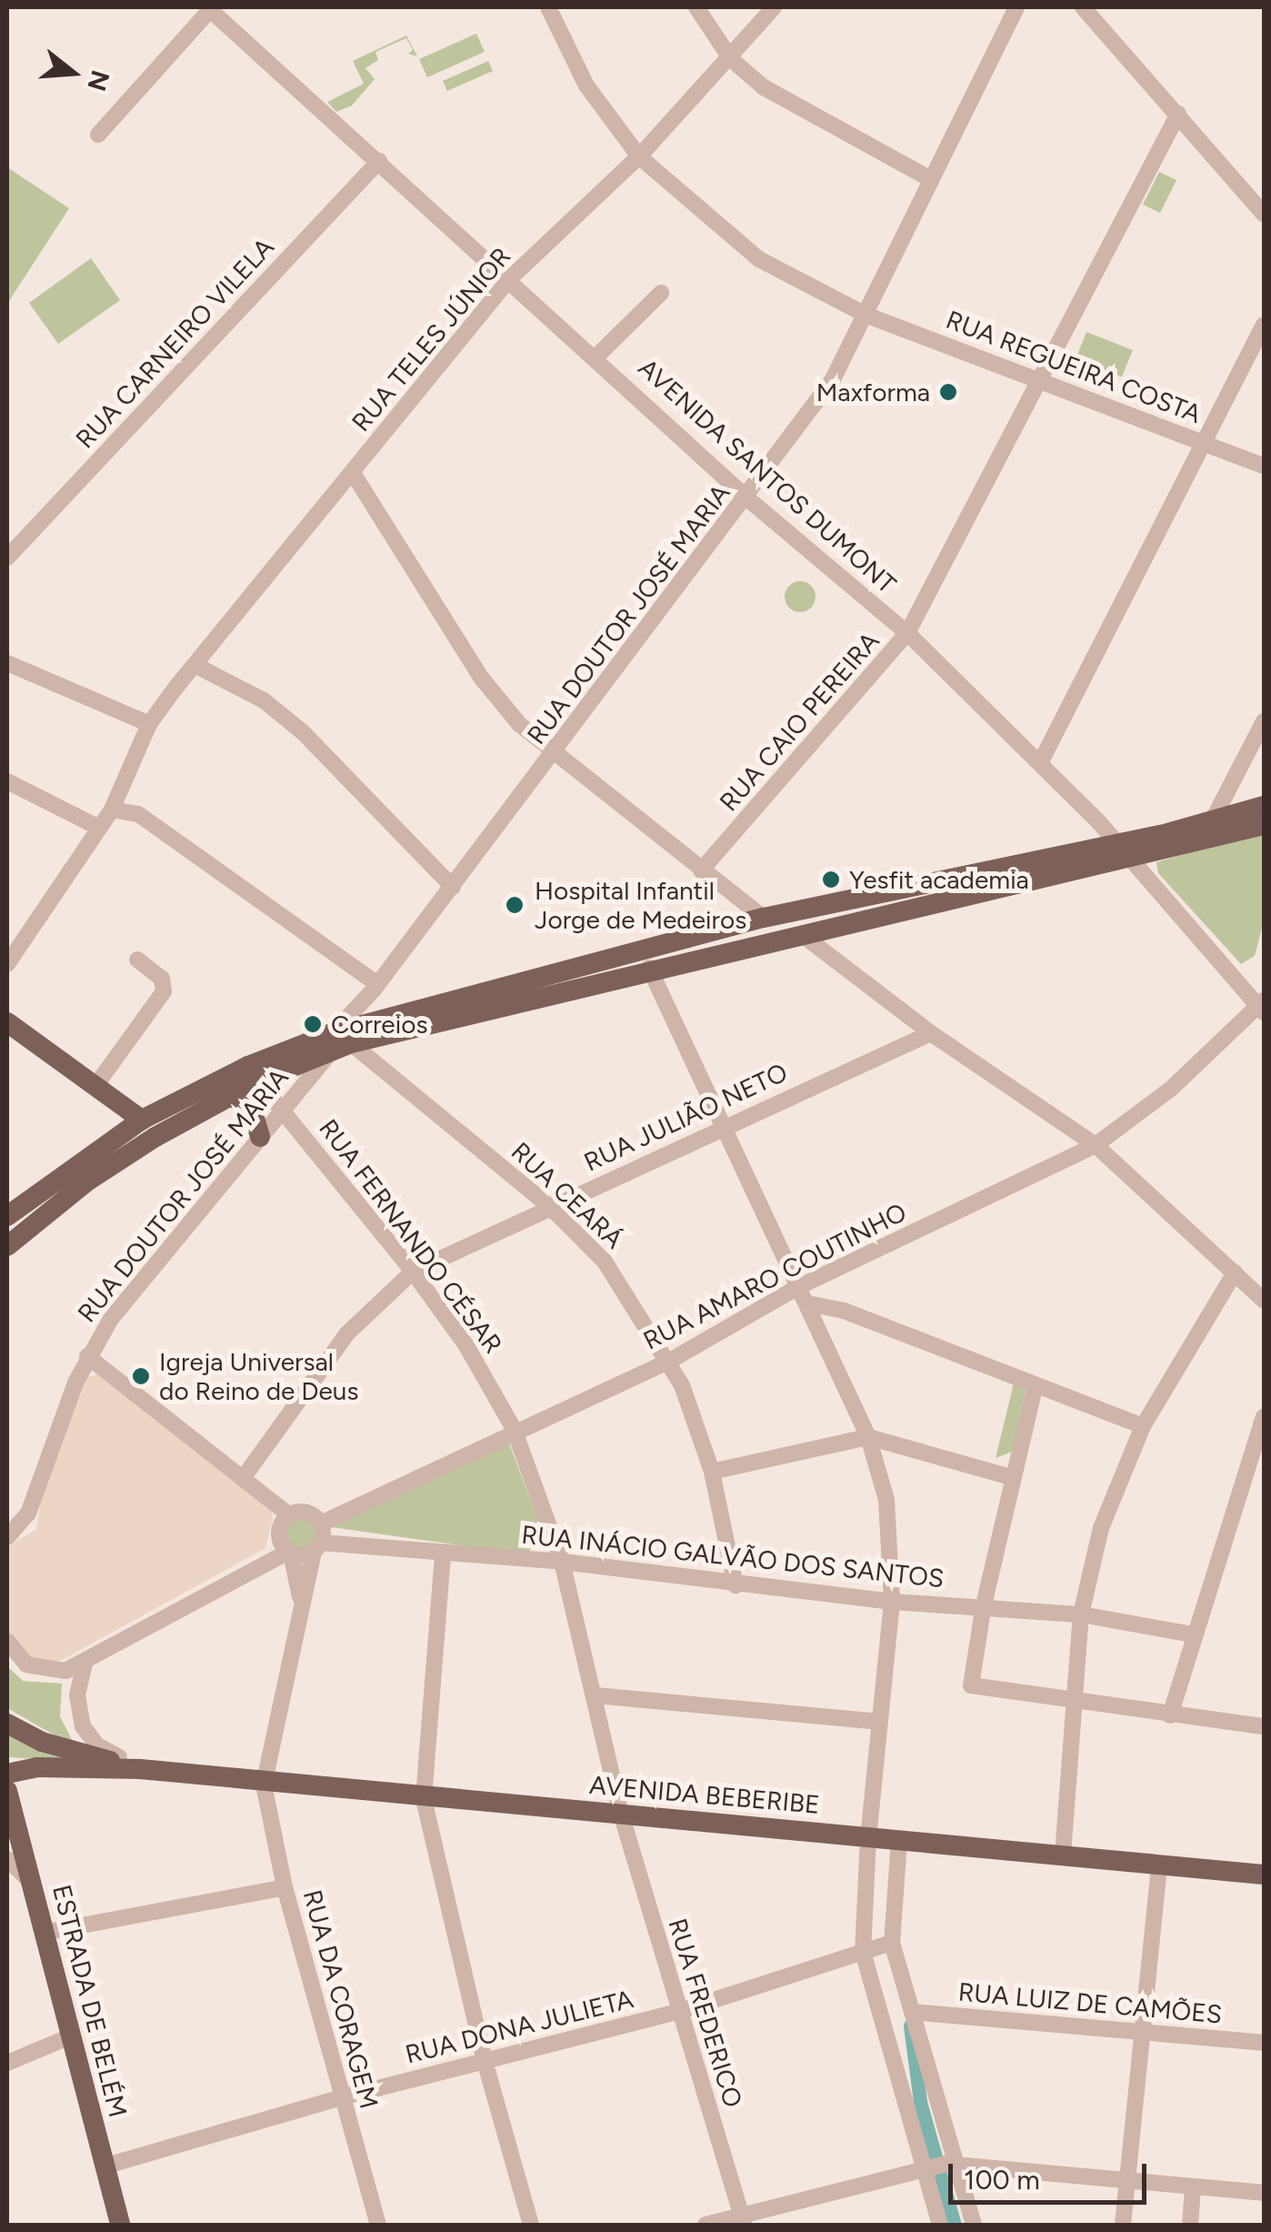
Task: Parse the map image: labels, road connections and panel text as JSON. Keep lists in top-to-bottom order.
{
  "streets": {
    "main road": ["AVENIDA BEBERIBE", "ESTRADA DE BELÉM"],
    "street": [
      "RUA TELES JÚNIOR",
      "RUA CARNEIRO VILELA",
      "RUA REGUEIRA COSTA",
      "AVENIDA SANTOS DUMONT",
      "RUA DOUTOR JOSÉ MARIA",
      "RUA CAIO PEREIRA",
      "RUA JULIÃO NETO",
      "RUA CEARÁ",
      "RUA FERNANDO CÉSAR",
      "RUA AMARO COUTINHO",
      "RUA INÁCIO GALVÃO DOS SANTOS",
      "RUA DA CORAGEM",
      "RUA LUIZ DE CAMÕES",
      "RUA FREDERICO",
      "RUA DONA JULIETA"
    ]
  },
  "crossings": [
    ["RUA TELES JÚNIOR", "RUA REGUEIRA COSTA"],
    ["RUA TELES JÚNIOR", "AVENIDA SANTOS DUMONT"],
    ["RUA CARNEIRO VILELA", "AVENIDA SANTOS DUMONT"],
    ["RUA REGUEIRA COSTA", "RUA DOUTOR JOSÉ MARIA"],
    ["RUA REGUEIRA COSTA", "RUA CAIO PEREIRA"],
    ["AVENIDA SANTOS DUMONT", "RUA DOUTOR JOSÉ MARIA"],
    ["AVENIDA SANTOS DUMONT", "RUA CAIO PEREIRA"],
    ["AVENIDA SANTOS DUMONT", "RUA AMARO COUTINHO"],
    ["RUA DOUTOR JOSÉ MARIA", "RUA CEARÁ"],
    ["RUA DOUTOR JOSÉ MARIA", "RUA FERNANDO CÉSAR"],
    ["RUA JULIÃO NETO", "RUA CEARÁ"],
    ["RUA JULIÃO NETO", "RUA FERNANDO CÉSAR"],
    ["RUA CEARÁ", "RUA AMARO COUTINHO"],
    ["RUA CEARÁ", "RUA INÁCIO GALVÃO DOS SANTOS"],
    ["RUA FERNANDO CÉSAR", "RUA AMARO COUTINHO"],
    ["RUA FERNANDO CÉSAR", "RUA INÁCIO GALVÃO DOS SANTOS"],
    ["RUA FERNANDO CÉSAR", "AVENIDA BEBERIBE"],
    ["RUA FERNANDO CÉSAR", "RUA FREDERICO"],
    ["RUA AMARO COUTINHO", "RUA INÁCIO GALVÃO DOS SANTOS"],
    ["AVENIDA BEBERIBE", "RUA DA CORAGEM"],
    ["AVENIDA BEBERIBE", "RUA FREDERICO"],
    ["RUA DA CORAGEM", "RUA DONA JULIETA"],
    ["ESTRADA DE BELÉM", "RUA DONA JULIETA"],
    ["RUA FREDERICO", "RUA DONA JULIETA"]
  ],
  "places": [
    "Maxforma",
    "Yesfit academia",
    "Hospital Infantil Jorge de Medeiros",
    "Correios",
    "Igreja Universal do Reino de Deus"
  ],
  "scale_bar": "100 m",
  "north": "right"
}
